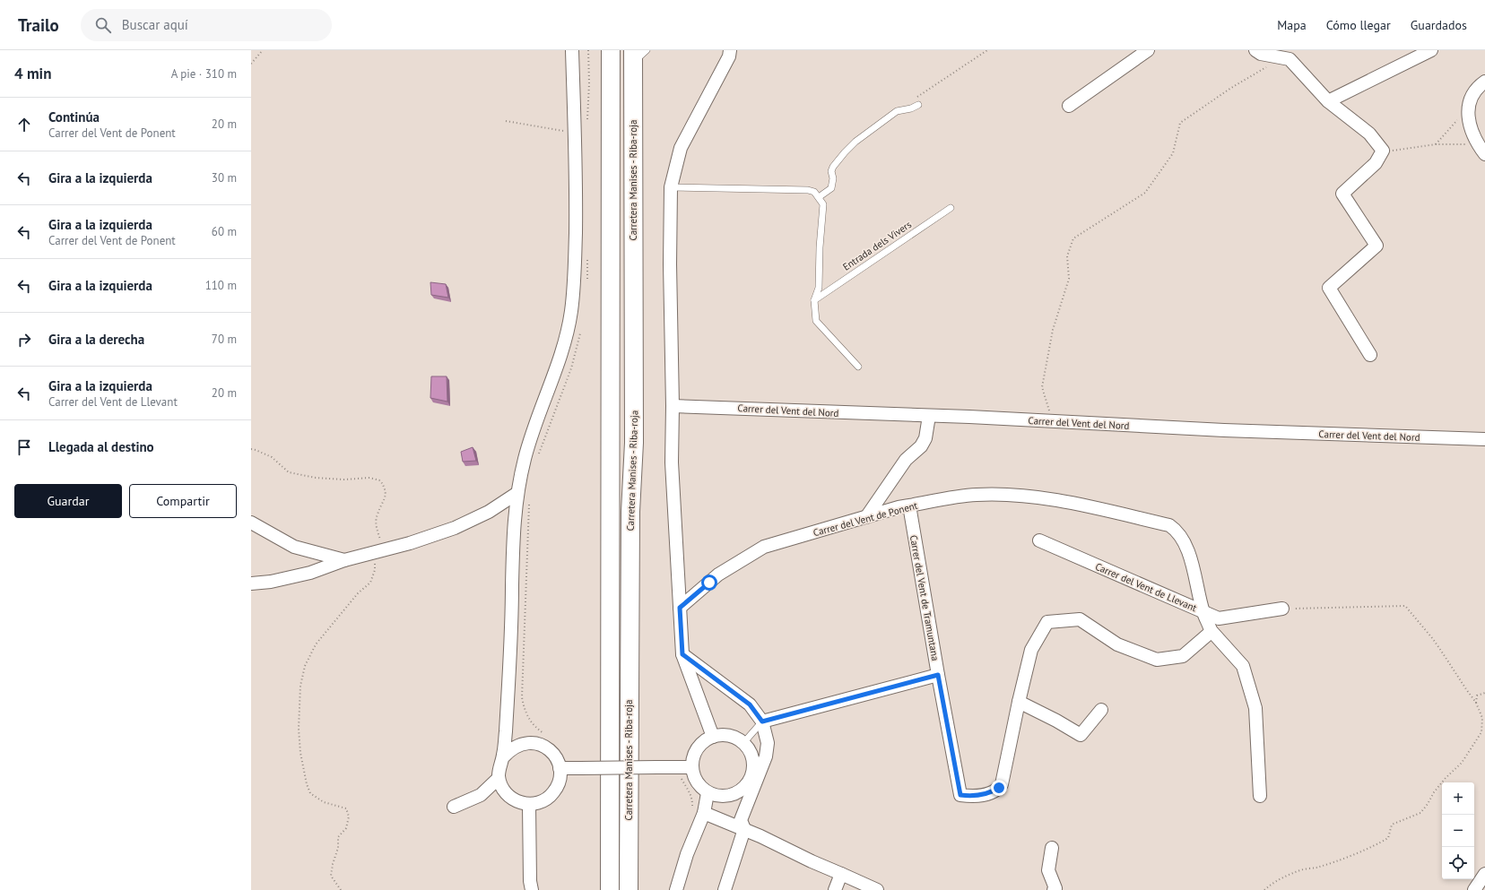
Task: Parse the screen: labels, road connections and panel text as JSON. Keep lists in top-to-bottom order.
{
  "streets": {
    "main road": ["Carretera Manises - Riba-roja"],
    "street": [
      "Carrer del Vent del Nord",
      "Carrer del Vent de Ponent",
      "Carrer del Vent de Llevant",
      "Carrer del Vent de Tramuntana"
    ],
    "lane": ["Entrada dels Vivers"]
  },
  "crossings": [
    ["Carrer del Vent de Ponent", "Carrer del Vent de Llevant"],
    ["Carrer del Vent de Ponent", "Carrer del Vent de Tramuntana"]
  ],
  "page": {
    "header": "Trailo",
    "search": "Buscar aquí",
    "nav": ["Mapa", "Cómo llegar", "Guardados"],
    "heading": ["4 min", "A pie · 310 m"],
    "list": [
      ["Continúa", "Carrer del Vent de Ponent", "20 m"],
      ["Gira a la izquierda", "30 m"],
      ["Gira a la izquierda", "Carrer del Vent de Ponent", "60 m"],
      ["Gira a la izquierda", "110 m"],
      ["Gira a la derecha", "70 m"],
      ["Gira a la izquierda", "Carrer del Vent de Llevant", "20 m"],
      "Llegada al destino"
    ],
    "buttons": ["Guardar", "Compartir"],
    "map_buttons": ["+", "−"]
  }
}
